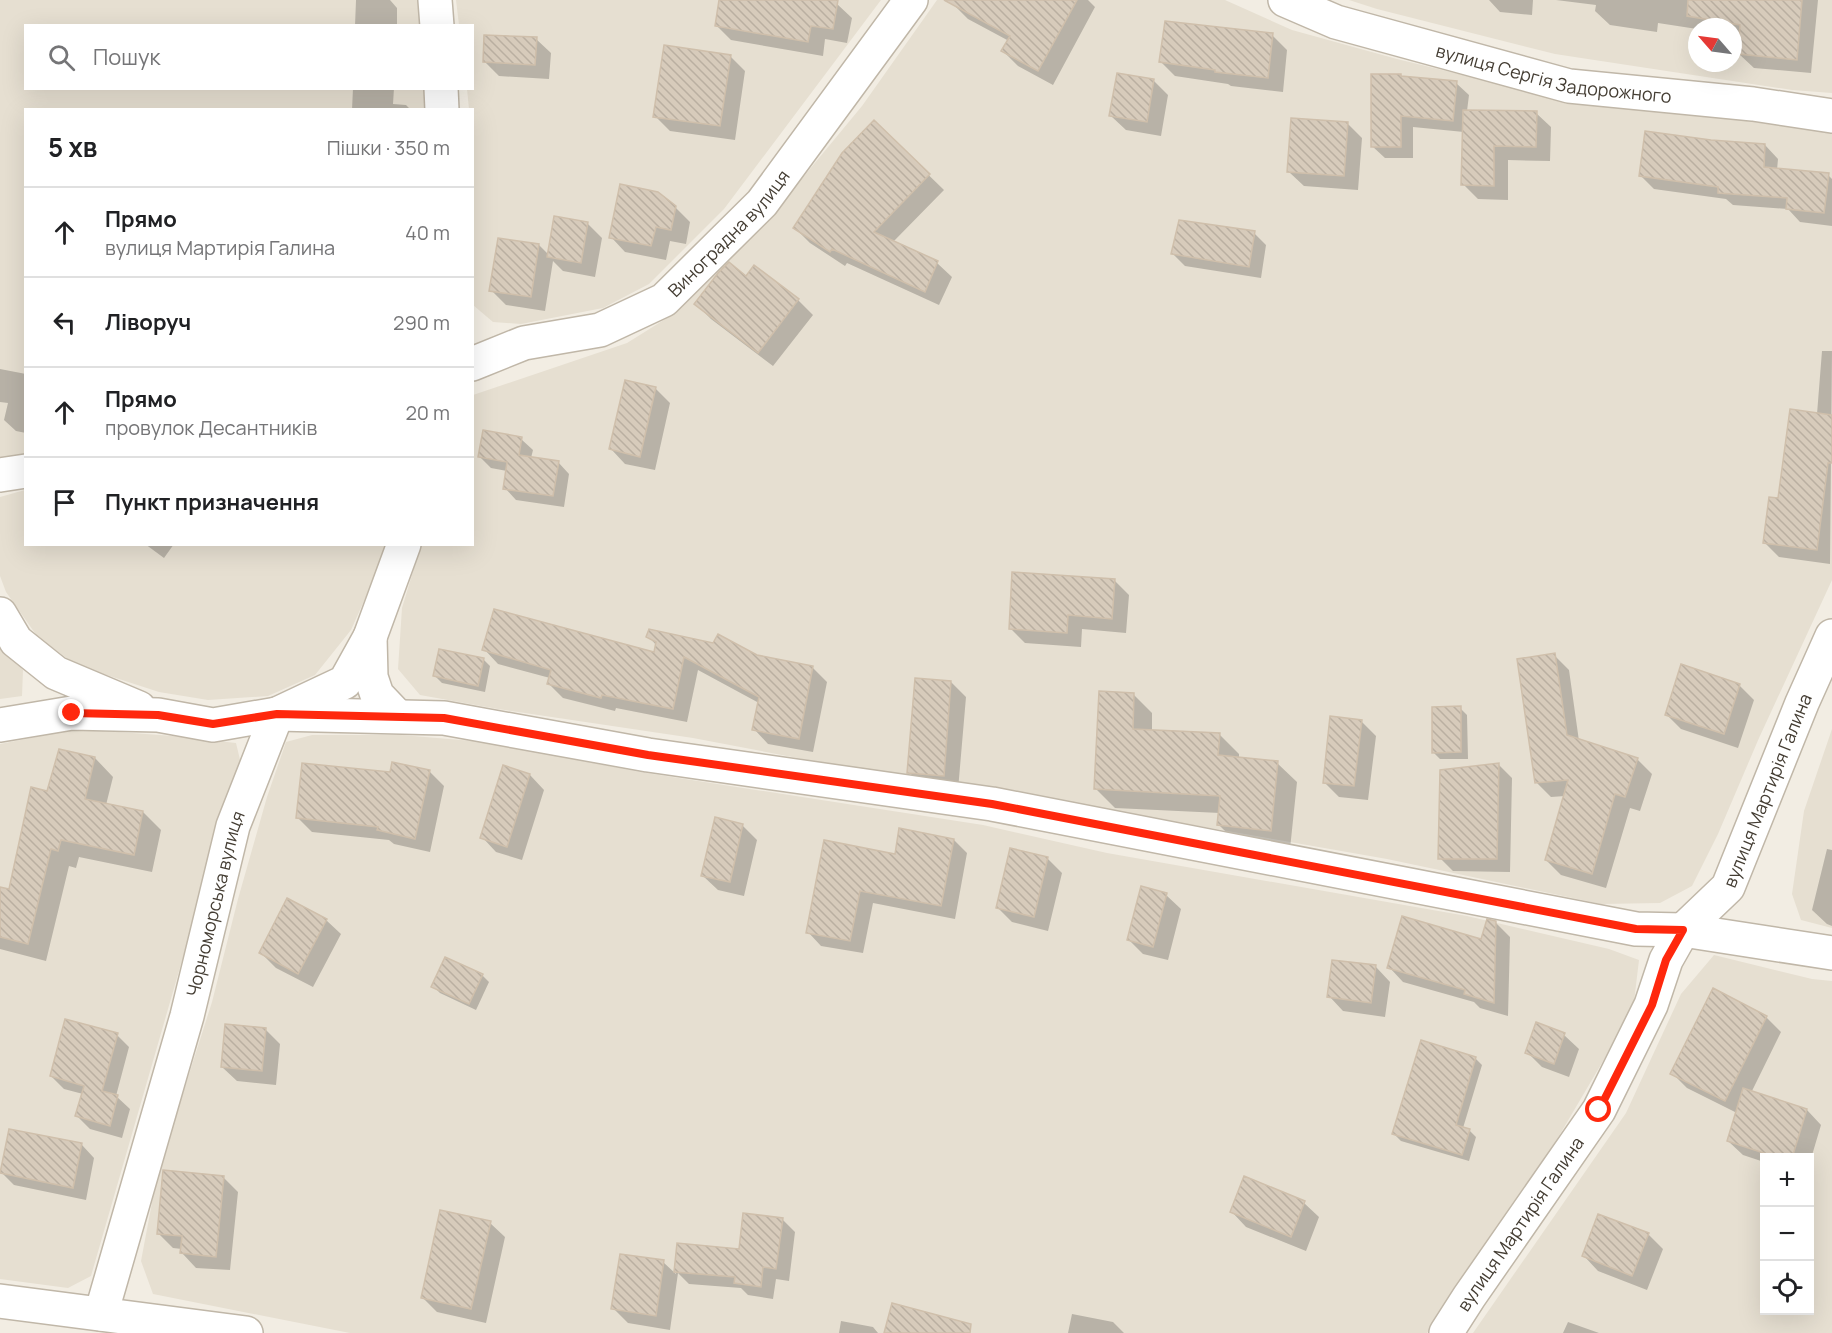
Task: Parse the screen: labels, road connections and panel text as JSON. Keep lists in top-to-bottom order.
{
  "streets": {
    "street": [
      "вулиця Сергія Задорожного",
      "Виноградна вулиця",
      "вулиця Мартирія Галина",
      "Чорноморська вулиця"
    ]
  },
  "north": "top left",
  "page": {
    "search": "Пошук",
    "heading": ["5 хв", "Пішки · 350 m"],
    "list": [
      ["Прямо", "вулиця Мартирія Галина", "40 m"],
      ["Ліворуч", "290 m"],
      ["Прямо", "провулок Десантників", "20 m"],
      "Пункт призначення"
    ],
    "map_buttons": ["+", "−"]
  }
}
